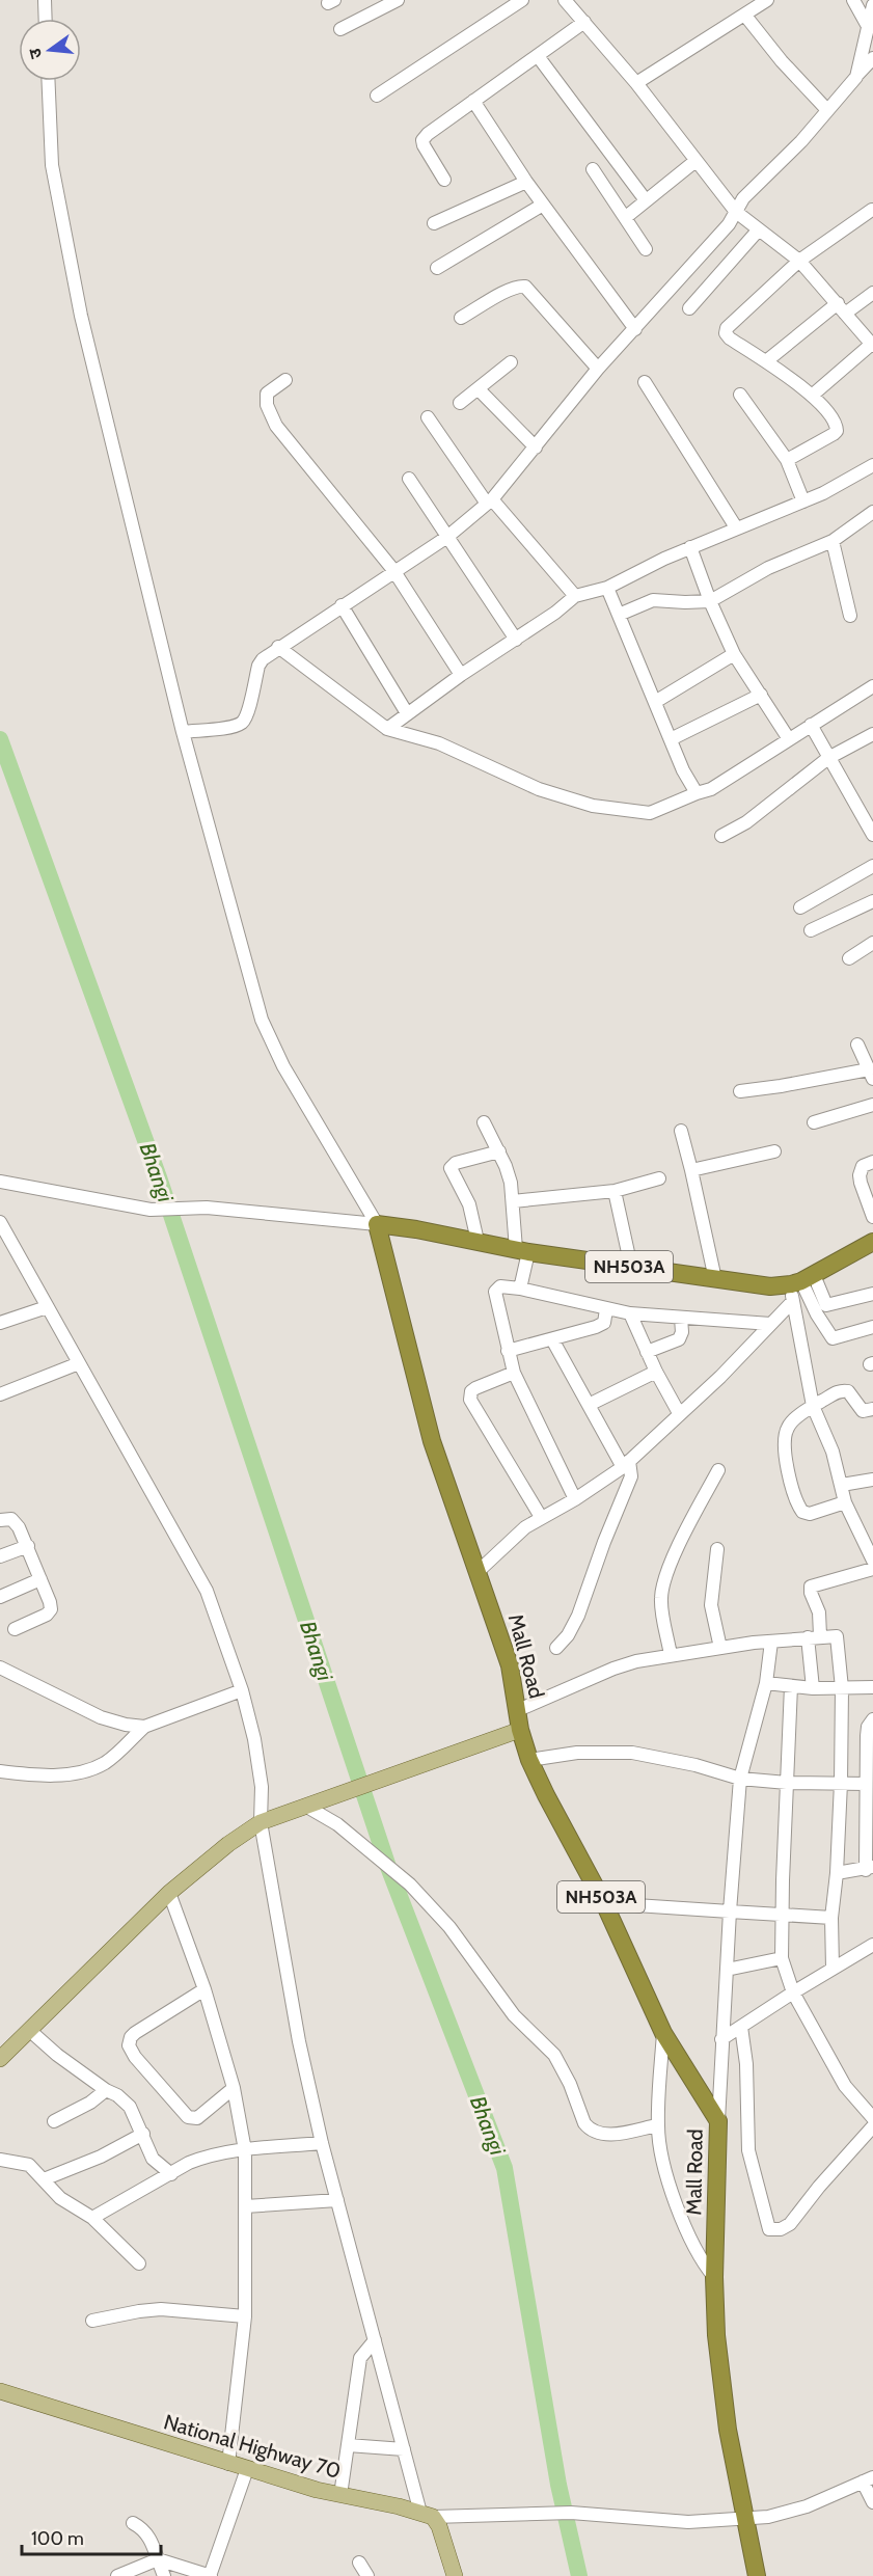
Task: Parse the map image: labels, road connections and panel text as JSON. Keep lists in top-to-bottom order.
{
  "streets": {
    "highway": ["NH503A", "Mall Road"],
    "main road": ["National Highway 70"]
  },
  "crossings": [
    ["NH503A", "Mall Road"]
  ],
  "water": ["Bhangi"],
  "scale_bar": "100 m",
  "north": "left"
}
